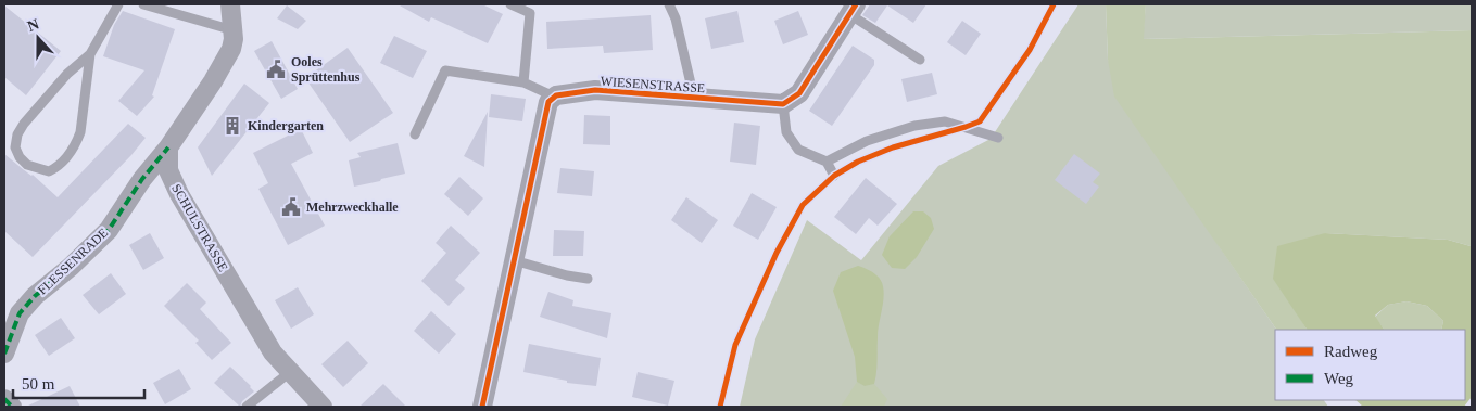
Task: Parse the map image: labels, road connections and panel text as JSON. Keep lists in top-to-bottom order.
{
  "streets": {
    "street": ["WIESENSTRASSE", "SCHULSTRASSE", "FLESSENRADE"]
  },
  "crossings": [
    ["SCHULSTRASSE", "FLESSENRADE"]
  ],
  "places": {
    "public building": ["Ooles Sprüttenhus", "Mehrzweckhalle"],
    "building": ["Kindergarten"]
  },
  "legend": ["Radweg", "Weg"],
  "scale_bar": "50 m",
  "north": "top"
}
